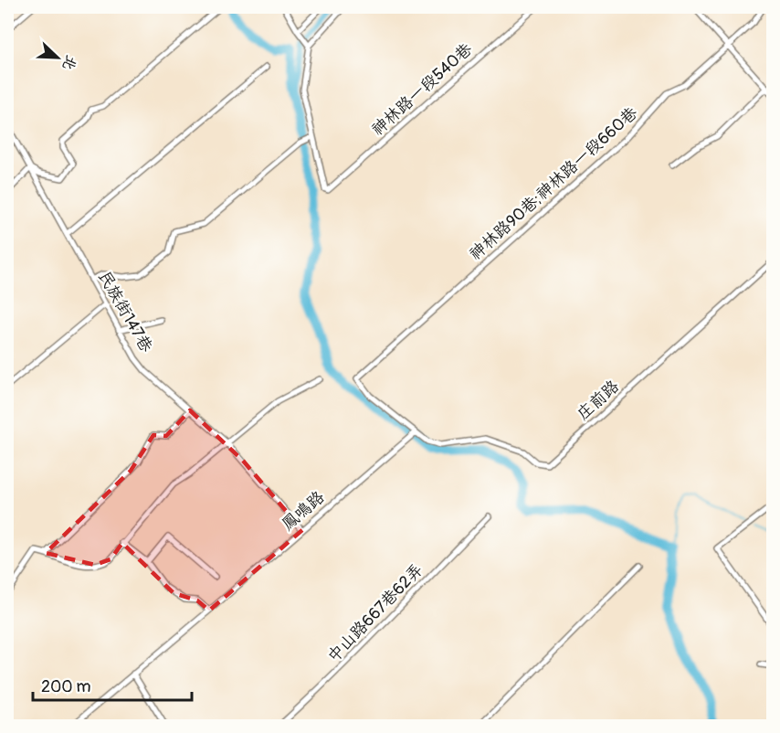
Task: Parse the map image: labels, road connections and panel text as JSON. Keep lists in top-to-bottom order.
{
  "streets": {
    "street": [
      "神林路一段540巷",
      "神林路90巷;神林路一段660巷",
      "民族街147巷",
      "庄前路",
      "鳳鳴路",
      "中山路667巷62弄"
    ]
  },
  "crossings": [
    ["神林路90巷;神林路一段660巷", "庄前路"],
    ["神林路90巷;神林路一段660巷", "鳳鳴路"],
    ["民族街147巷", "鳳鳴路"],
    ["庄前路", "鳳鳴路"]
  ],
  "scale_bar": "200 m",
  "north": "bottom right"
}
